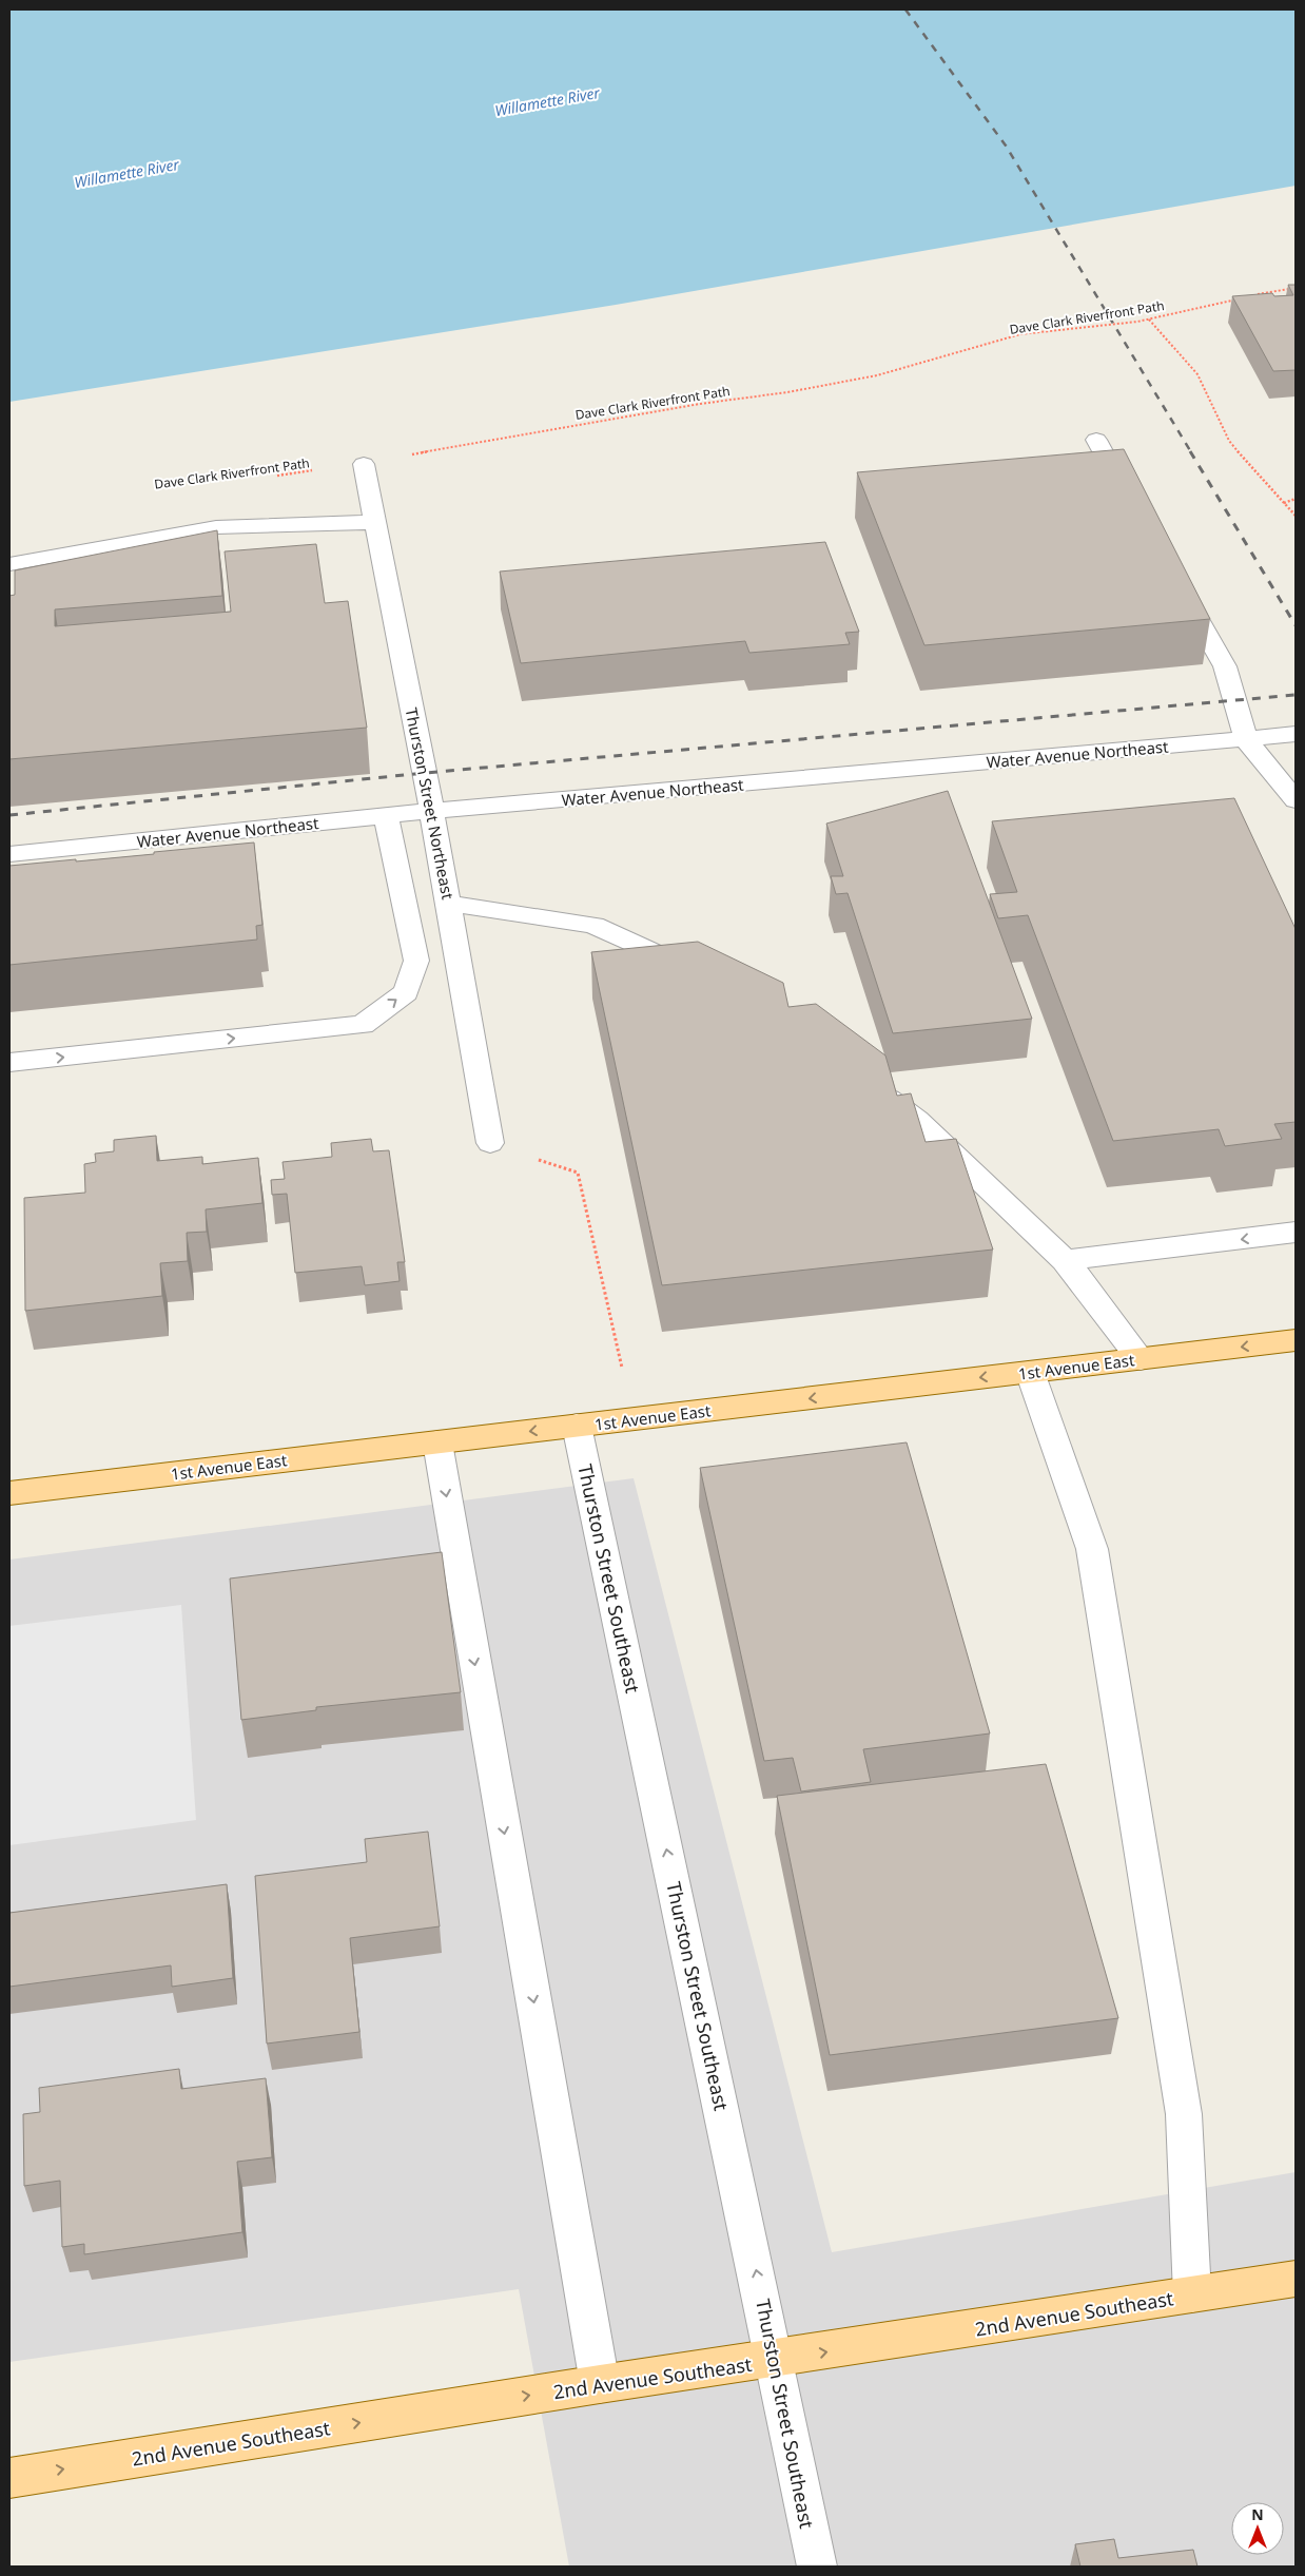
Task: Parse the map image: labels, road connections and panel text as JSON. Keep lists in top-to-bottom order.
{
  "streets": {
    "main road": ["1st Avenue East", "2nd Avenue Southeast"],
    "street": ["Water Avenue Northeast", "Thurston Street Northeast", "Thurston Street Southeast"],
    "path": ["Dave Clark Riverfront Path"]
  },
  "crossings": [
    ["Dave Clark Riverfront Path", "Thurston Street Northeast"],
    ["Water Avenue Northeast", "Thurston Street Northeast"],
    ["1st Avenue East", "Thurston Street Southeast"],
    ["Thurston Street Southeast", "2nd Avenue Southeast"]
  ],
  "one_way": ["1st Avenue East", "2nd Avenue Southeast"],
  "water": ["Willamette River"],
  "north": "top"
}
